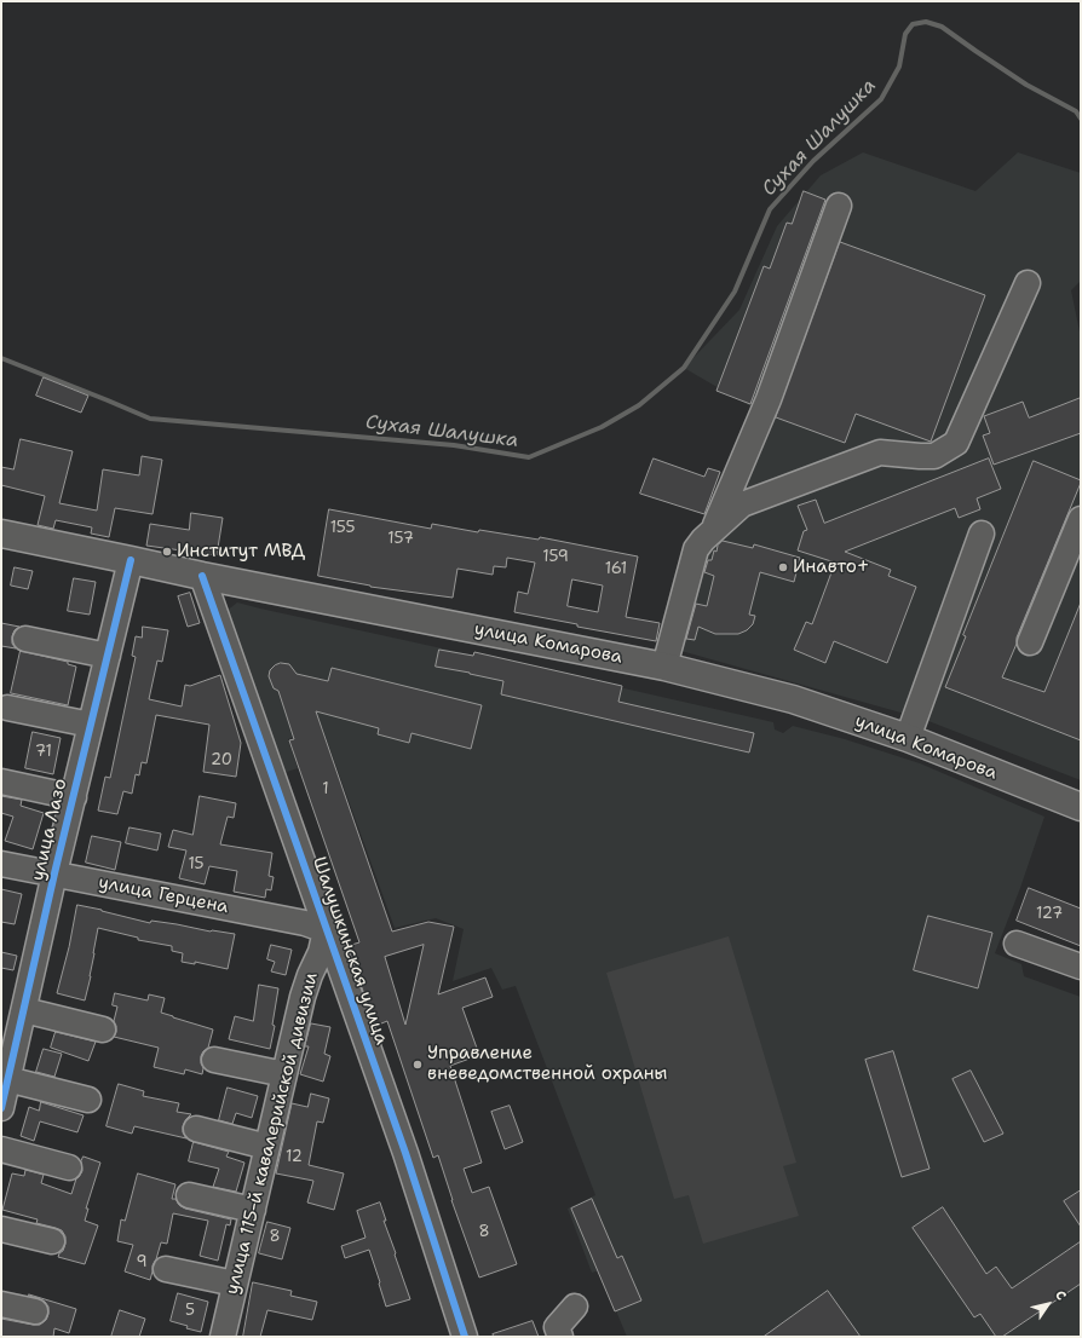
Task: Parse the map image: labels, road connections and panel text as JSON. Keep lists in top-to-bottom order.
{
  "streets": {
    "main road": ["улица Комарова"],
    "street": [
      "улица Лазо",
      "улица Герцена",
      "Шалушкинская улица",
      "улица 115-й кавалерийской дивизии"
    ]
  },
  "crossings": [
    ["улица Комарова", "улица Лазо"],
    ["улица Комарова", "Шалушкинская улица"],
    ["улица Лазо", "улица Герцена"],
    ["улица Герцена", "Шалушкинская улица"],
    ["улица Герцена", "улица 115-й кавалерийской дивизии"],
    ["Шалушкинская улица", "улица 115-й кавалерийской дивизии"]
  ],
  "water": ["Сухая Шалушка"],
  "places": ["Институт МВД", "Инавто+", "Управление вневедомственной охраны"],
  "house_numbers": [
    "155",
    "157",
    "159",
    "161",
    "71",
    "20",
    "1",
    "15",
    "127",
    "12",
    "8",
    "8",
    "9",
    "5"
  ],
  "north": "top right"
}
